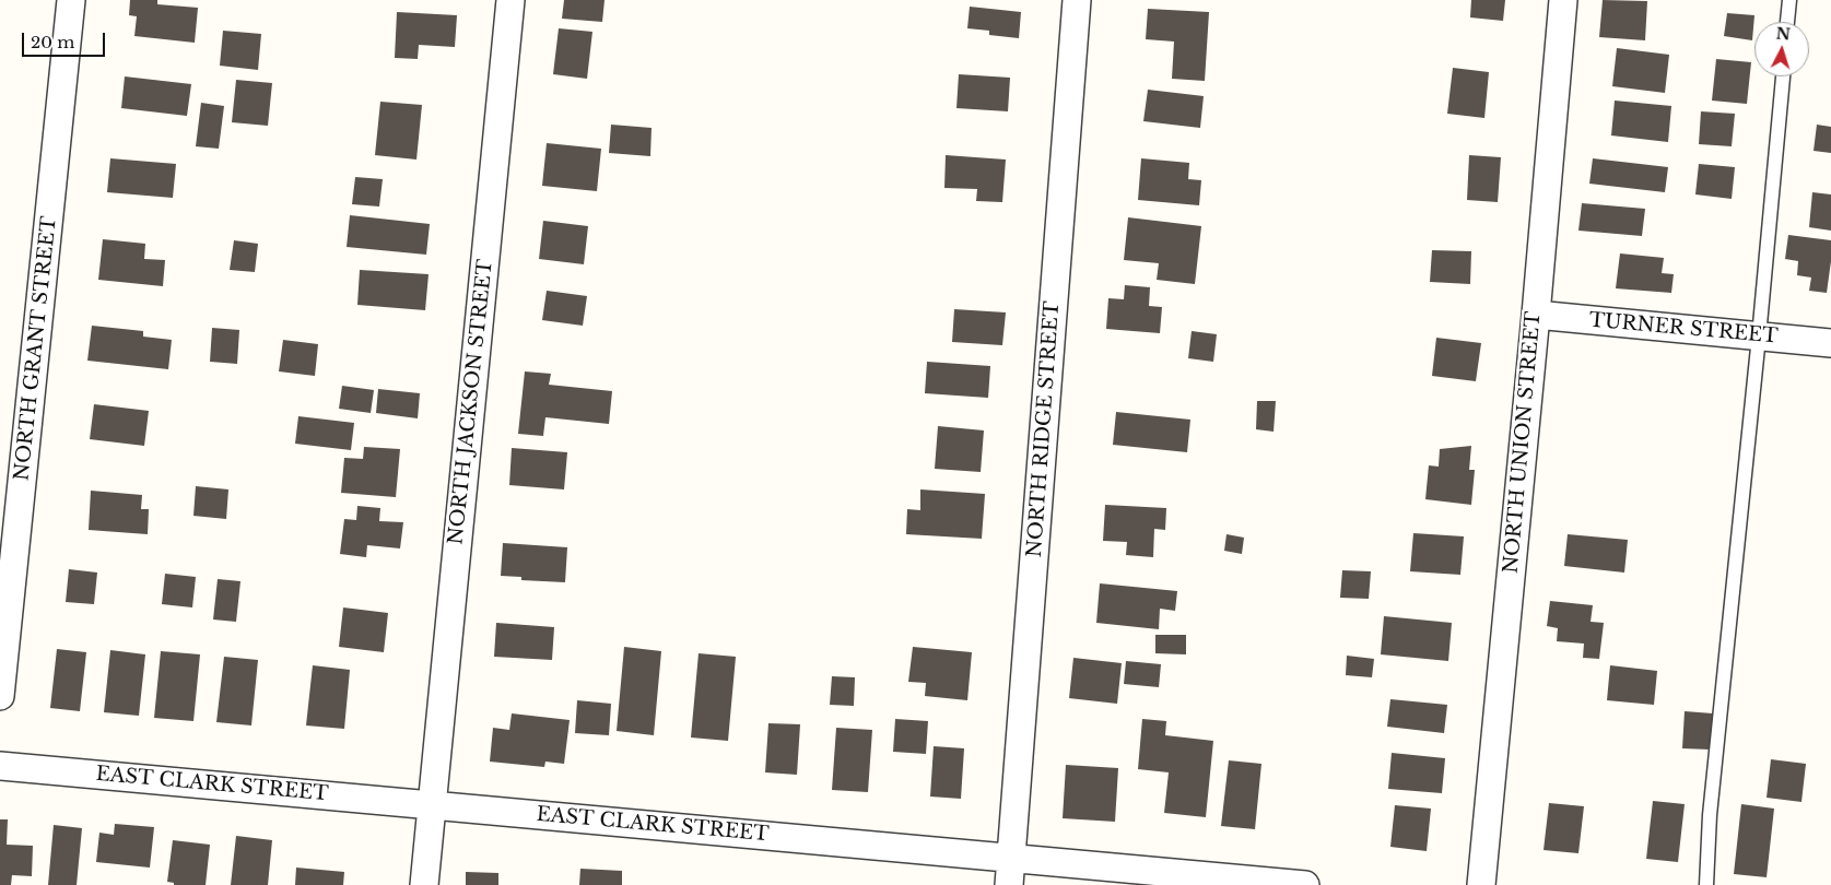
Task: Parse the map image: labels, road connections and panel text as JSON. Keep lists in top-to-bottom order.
{
  "streets": {
    "street": [
      "TURNER STREET",
      "NORTH GRANT STREET",
      "NORTH JACKSON STREET",
      "NORTH RIDGE STREET",
      "NORTH UNION STREET",
      "EAST CLARK STREET"
    ]
  },
  "crossings": [
    ["TURNER STREET", "NORTH UNION STREET"],
    ["NORTH JACKSON STREET", "EAST CLARK STREET"],
    ["NORTH RIDGE STREET", "EAST CLARK STREET"]
  ],
  "scale_bar": "20 m",
  "north": "top"
}
